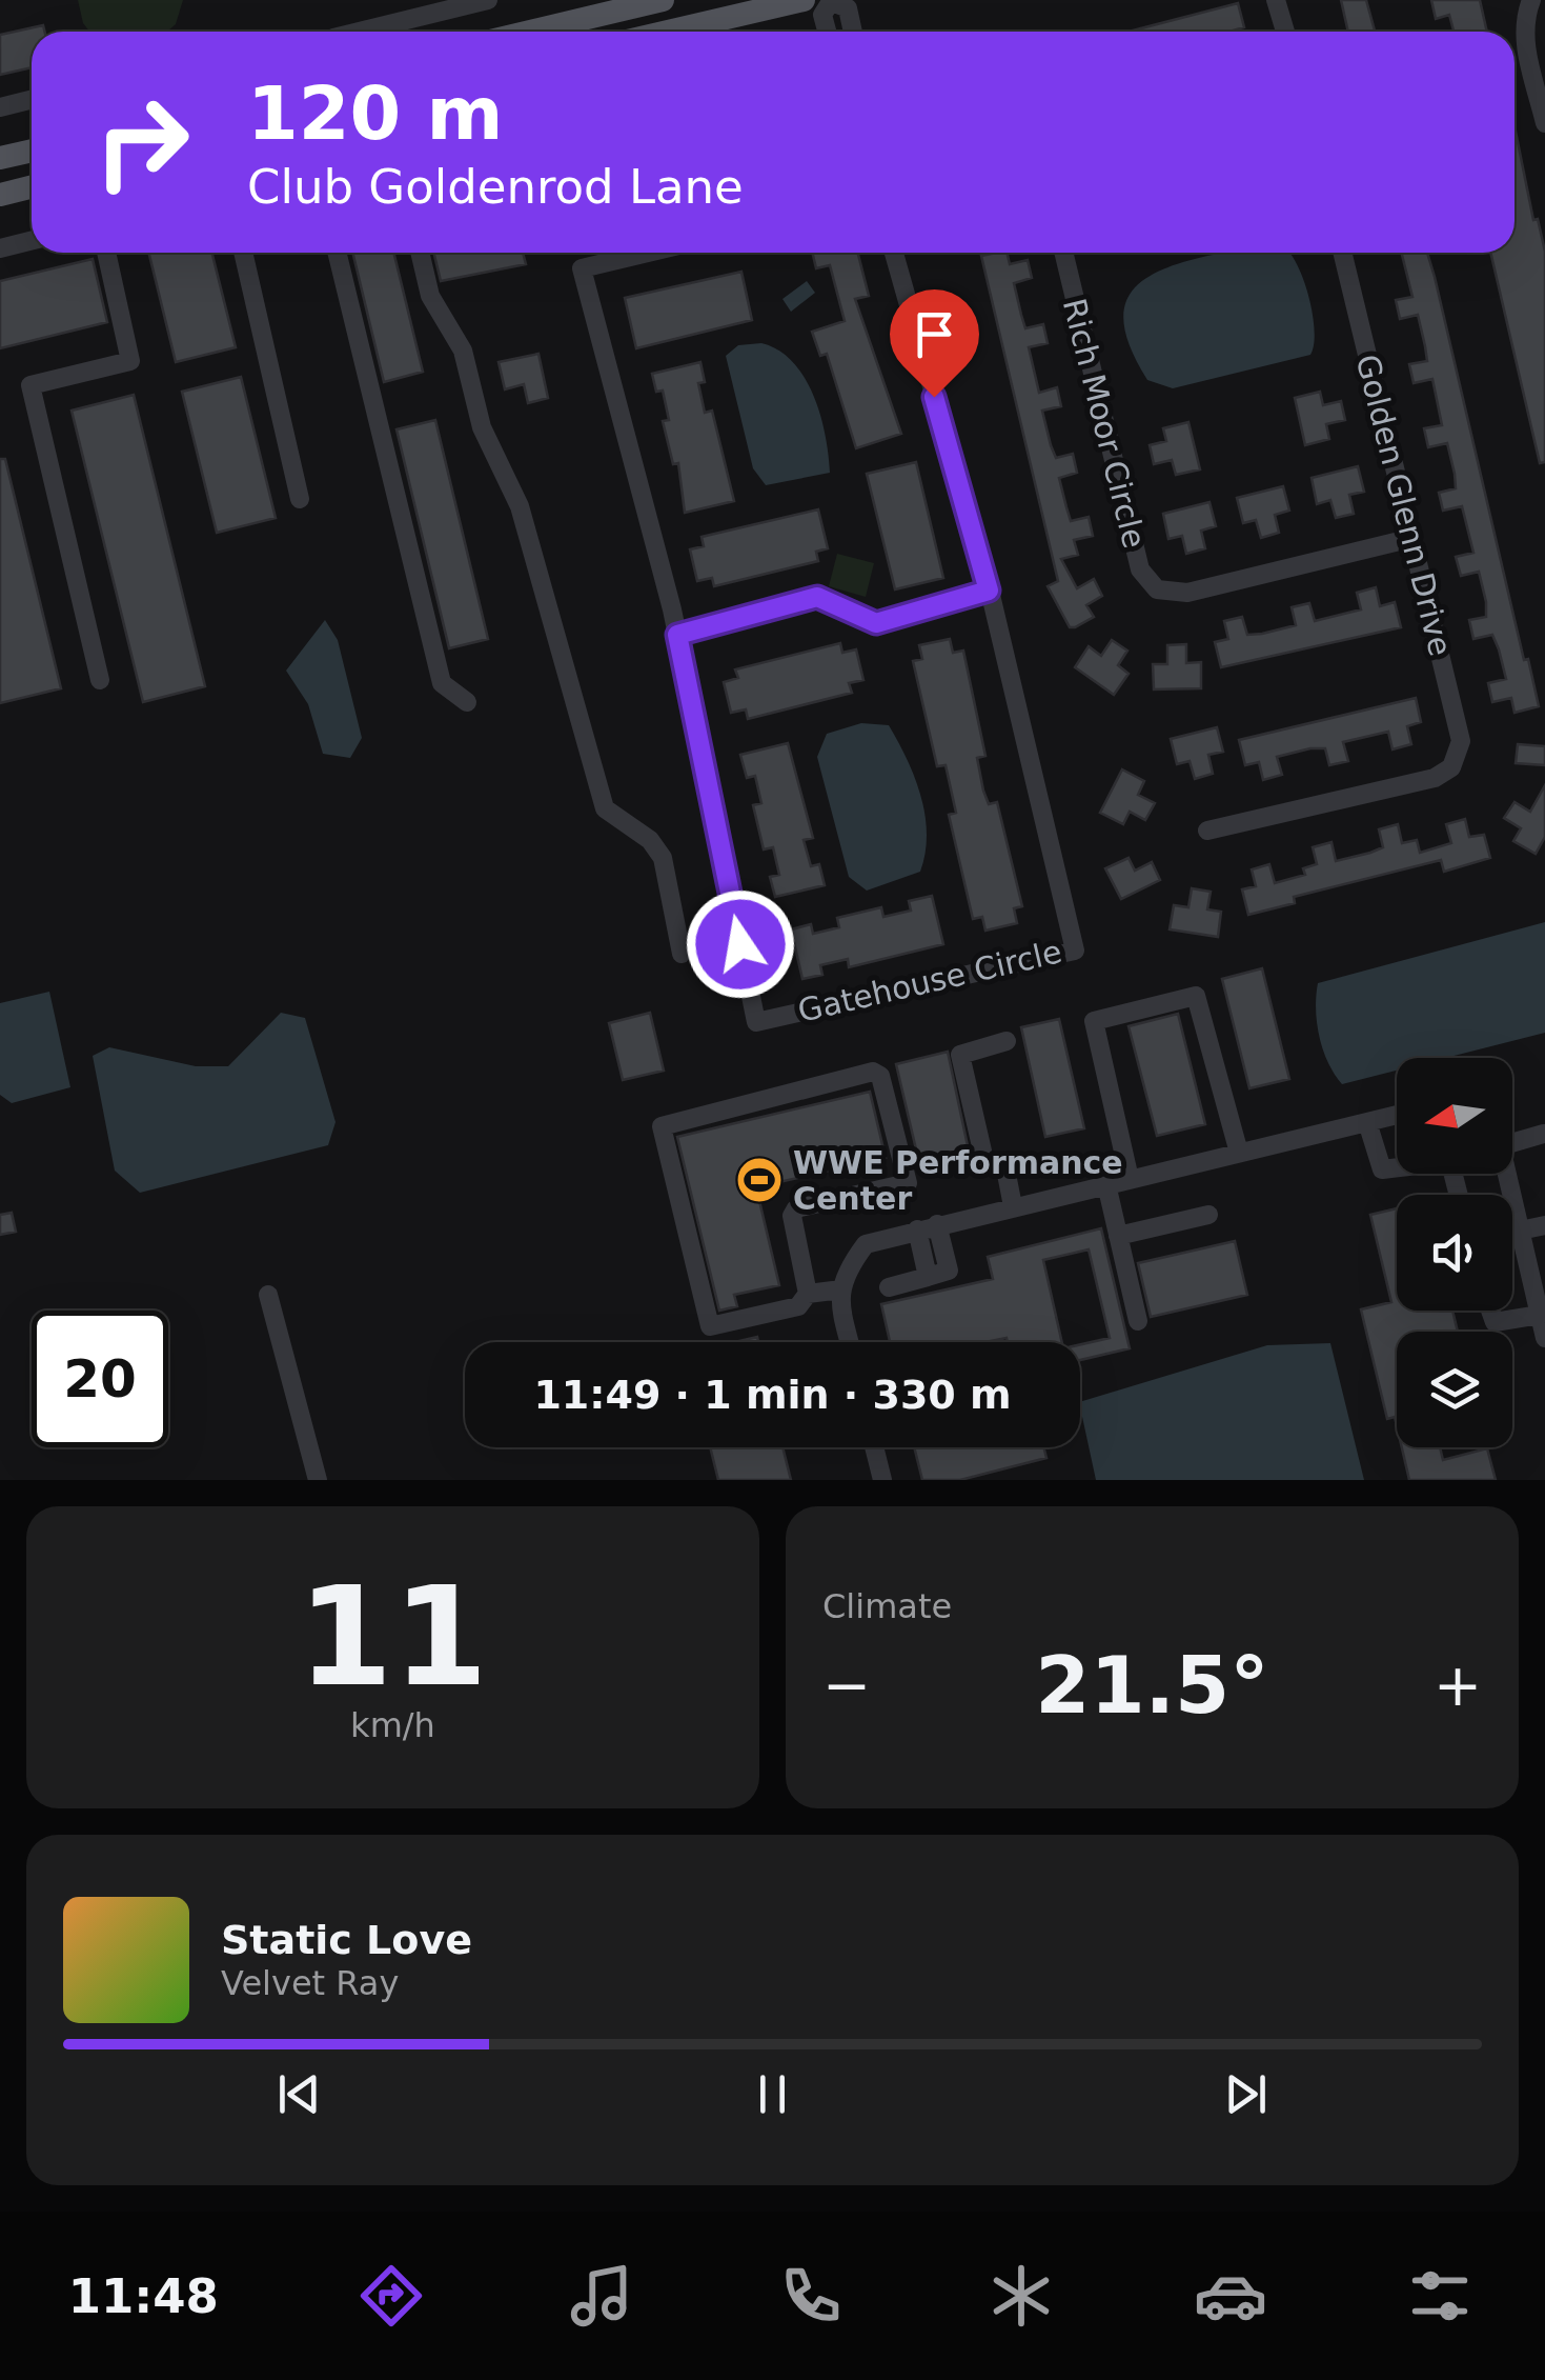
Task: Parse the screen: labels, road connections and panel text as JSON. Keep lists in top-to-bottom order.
{
  "streets": {
    "street": ["Rich Moor Circle", "Golden Glenn Drive", "Gatehouse Circle"]
  },
  "crossings": [
    ["Rich Moor Circle", "Golden Glenn Drive"]
  ],
  "places": {
    "sports": ["WWE Performance Center"]
  },
  "north": "left",
  "page": {
    "turn": ["120 m", "Club Goldenrod Lane"],
    "limit": "20",
    "trip": "11:49 · 1 min · 330 m",
    "tile": [
      ["11", "km/h"],
      "Climate"
    ],
    "heat": ["−", "21.5°", "+"],
    "song": ["Static Love", "Velvet Ray"],
    "tabs": "11:48"
  }
}
